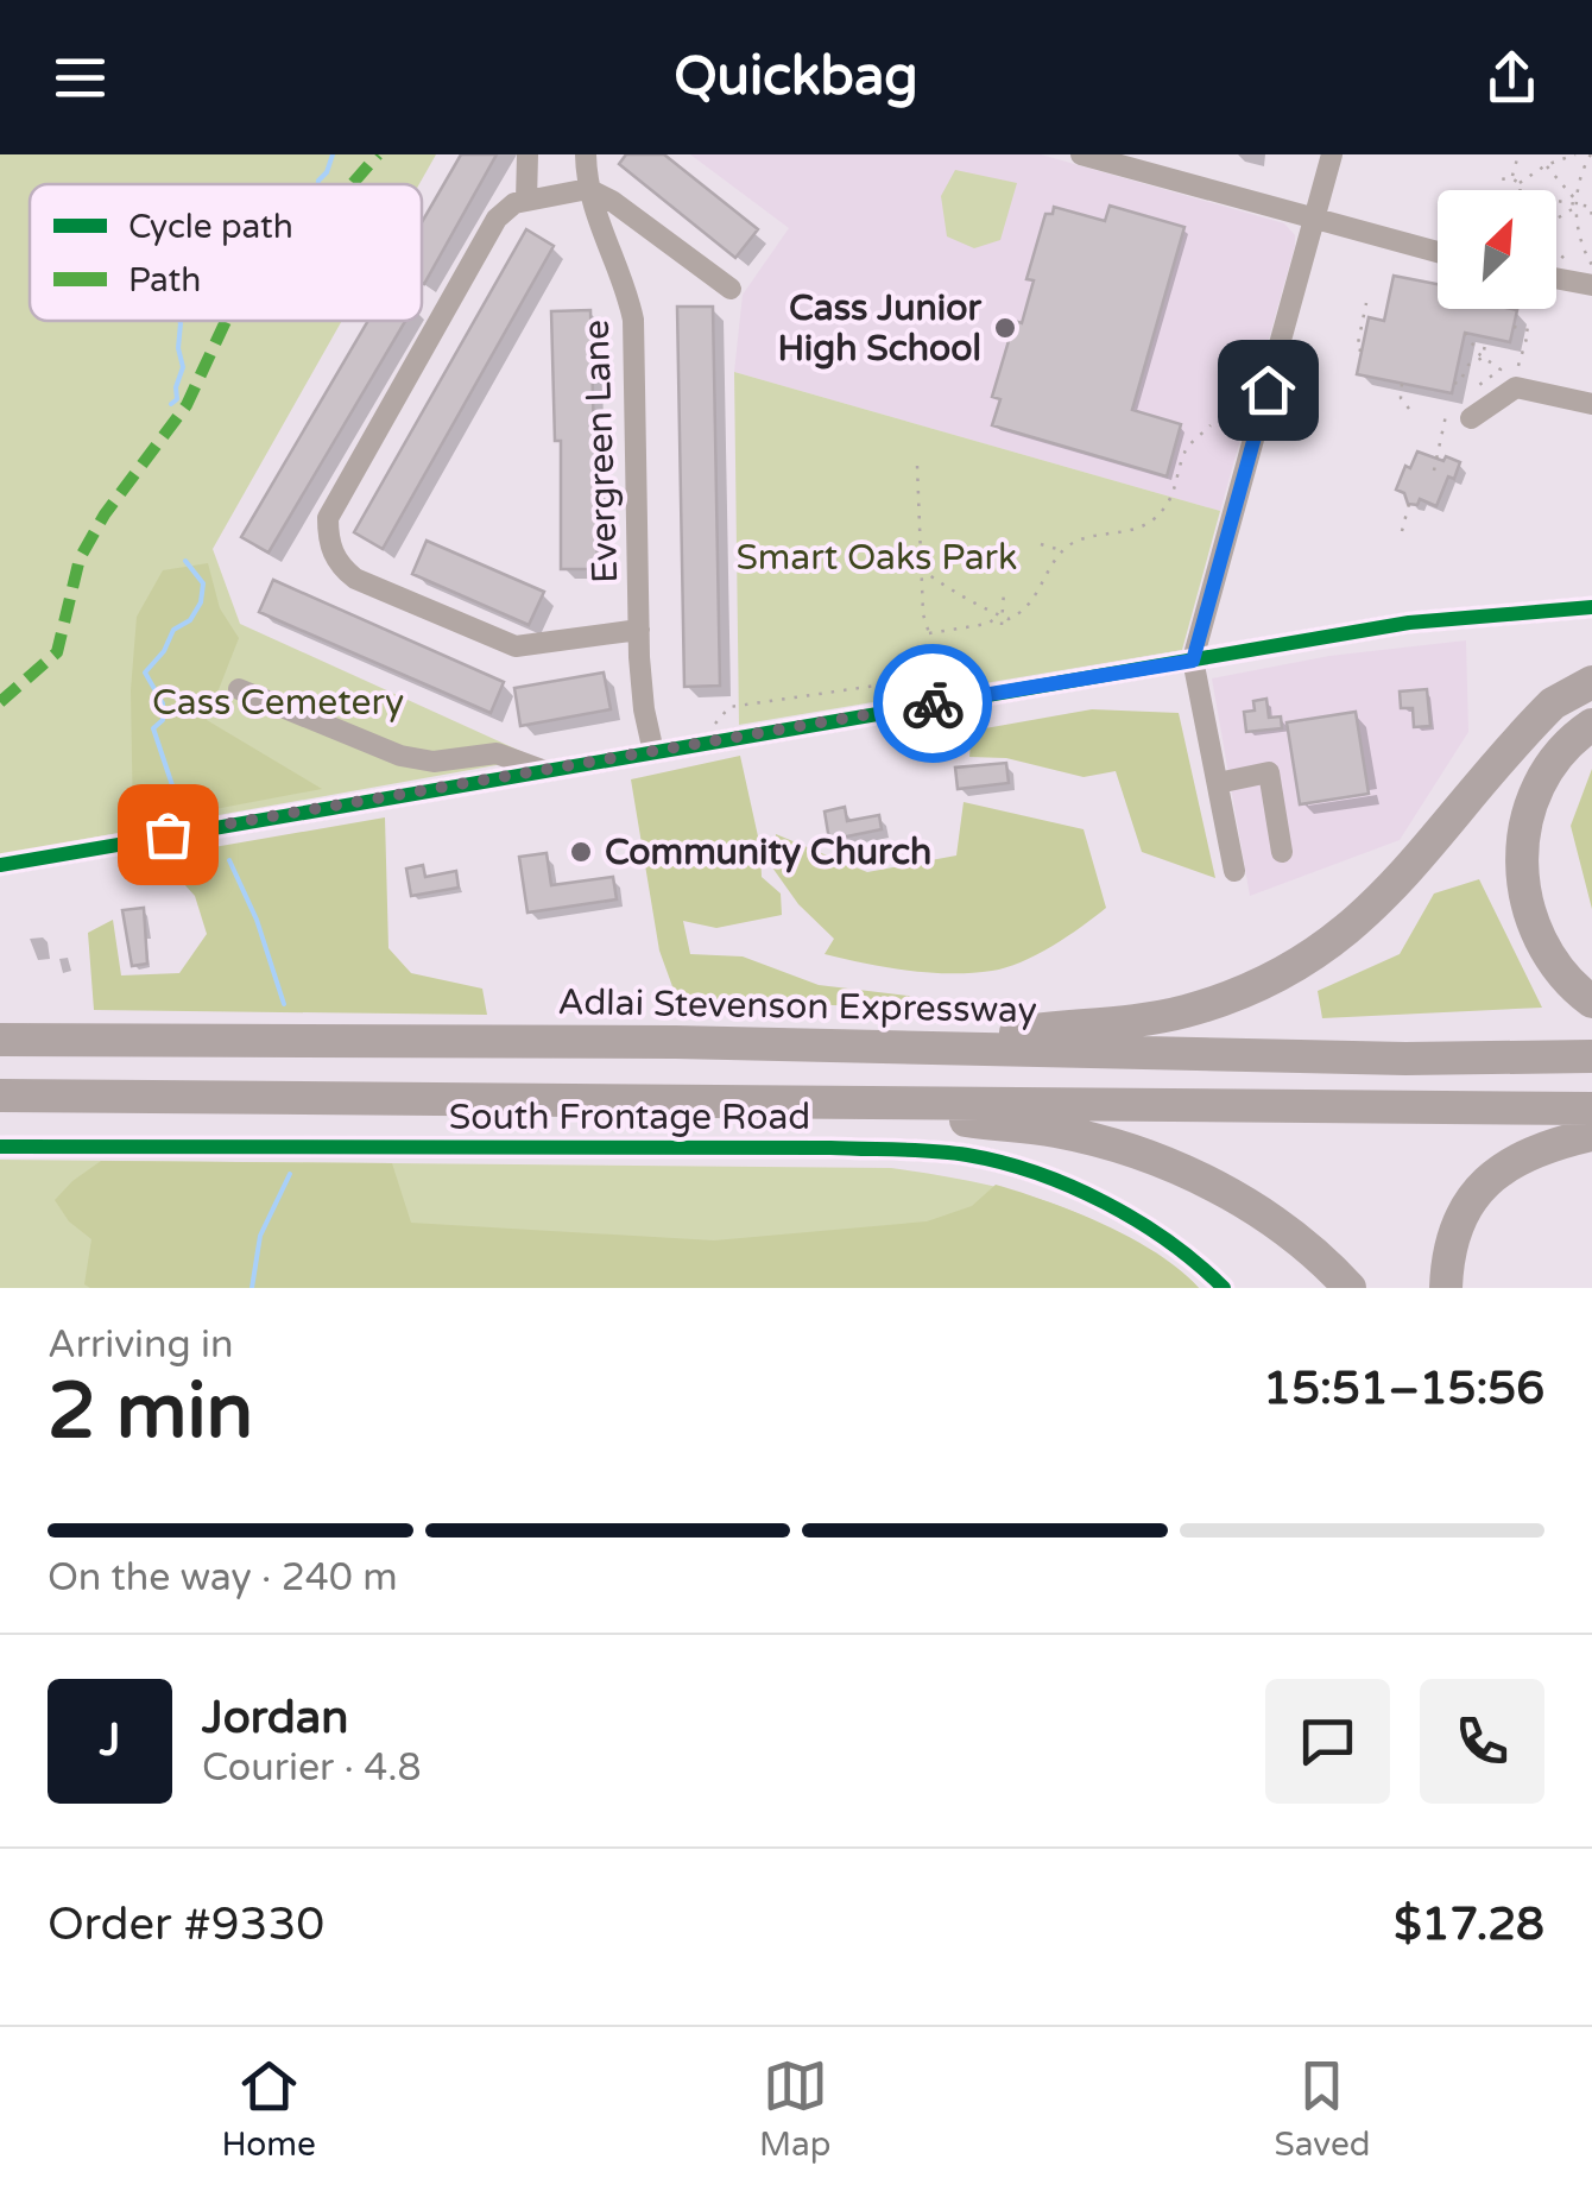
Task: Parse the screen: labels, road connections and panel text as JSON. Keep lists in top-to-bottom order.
{
  "streets": {
    "highway": ["Adlai Stevenson Expressway"],
    "street": ["Evergreen Lane", "South Frontage Road"]
  },
  "parks": ["Smart Oaks Park", "Cass Cemetery"],
  "places": ["Cass Junior High School", "Community Church"],
  "legend": ["Cycle path", "Path"],
  "north": "top right",
  "page": {
    "header": "Quickbag",
    "heading": ["2 min", "Arriving in", "15:51–15:56"],
    "panel": [
      "Jordan",
      "Courier · 4.8",
      "Order #9330",
      "$17.28"
    ],
    "bar": "On the way · 240 m",
    "round": "J",
    "tabs": ["Home", "Map", "Saved"]
  }
}
